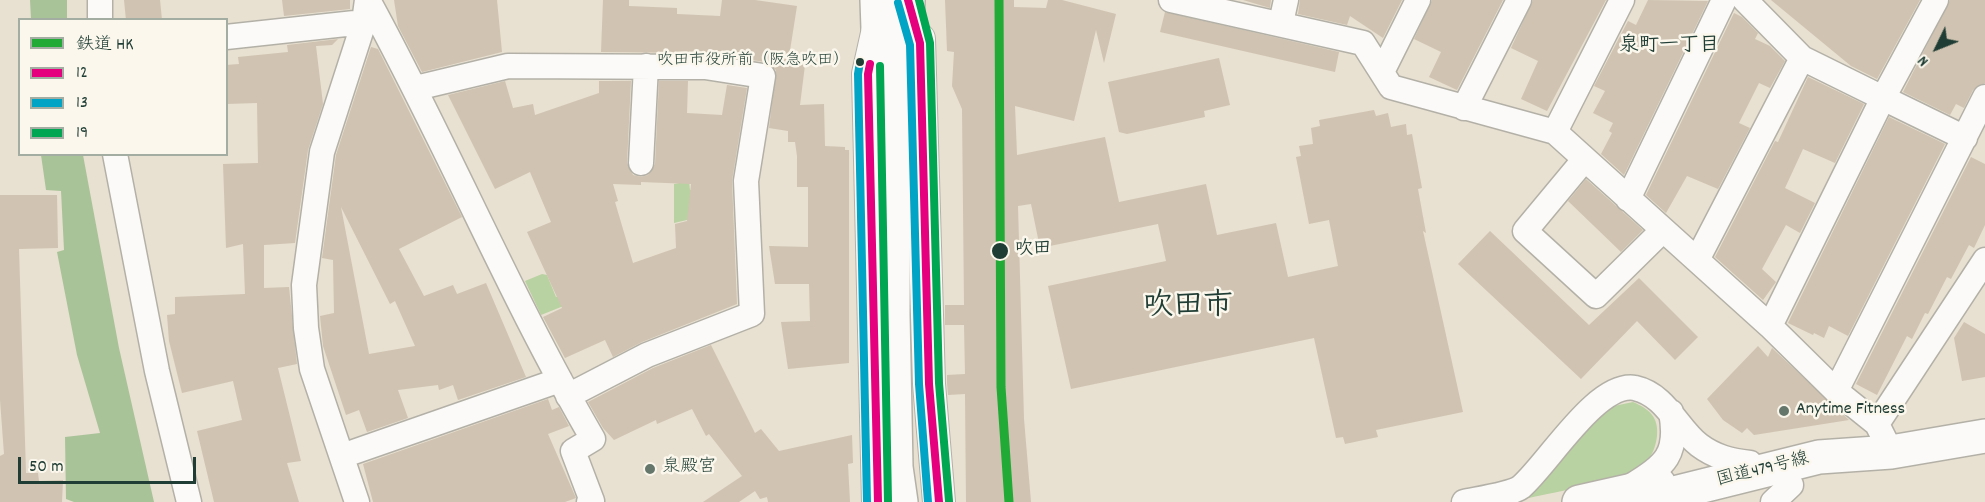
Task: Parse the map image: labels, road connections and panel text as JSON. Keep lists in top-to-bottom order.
{
  "streets": {
    "highway": ["国道479号線"]
  },
  "districts": ["泉町一丁目", "吹田市"],
  "places": [
    "吹田市役所前（阪急吹田）",
    "吹田",
    "Anytime Fitness",
    "泉殿宮"
  ],
  "lines": [
    "rail line HK",
    "transit line 12",
    "transit line 19",
    "transit line 13"
  ],
  "legend": [
    "鉄道 HK",
    "12",
    "13",
    "19"
  ],
  "scale_bar": "50 m",
  "north": "bottom left"
}
